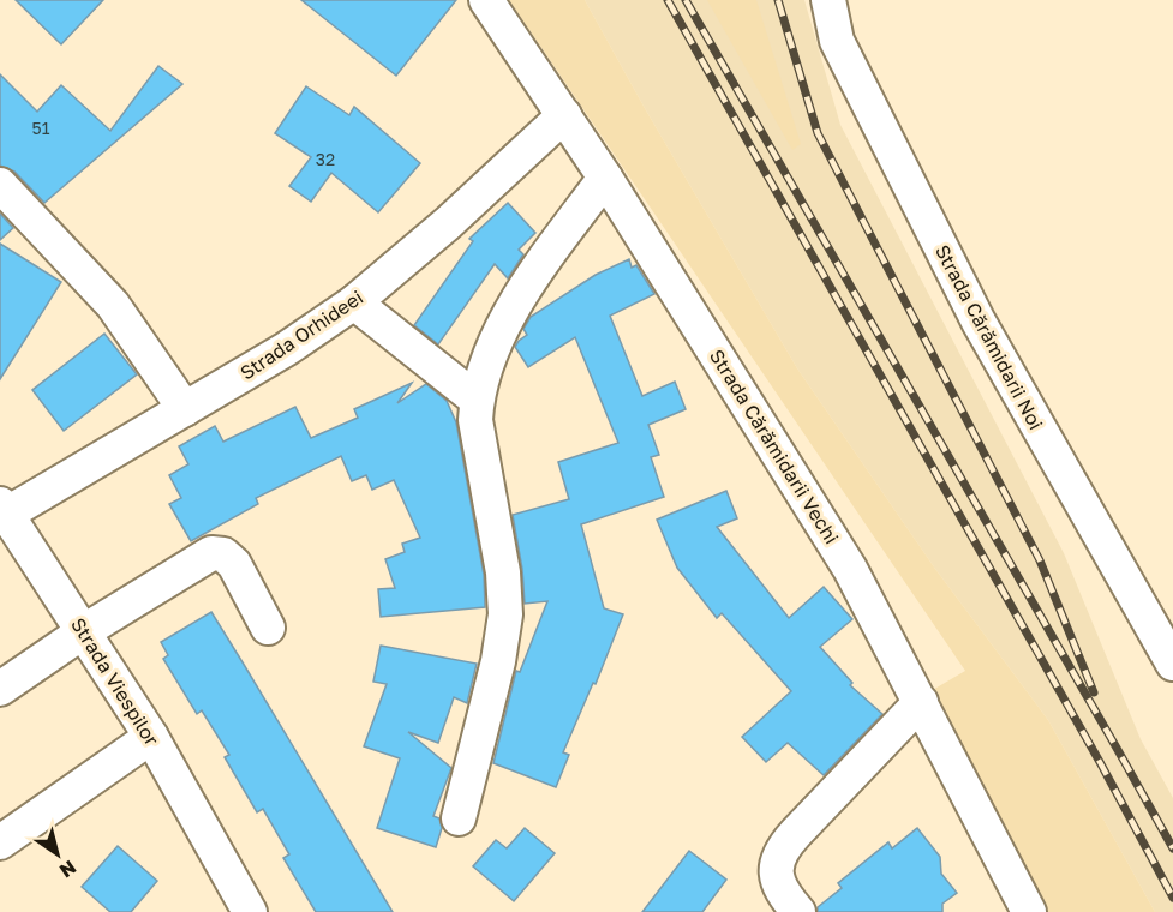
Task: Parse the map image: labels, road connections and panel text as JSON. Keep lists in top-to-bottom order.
{
  "streets": {
    "street": [
      "Strada Orhideei",
      "Strada Cărămidarii Noi",
      "Strada Cărămidarii Vechi",
      "Strada Viespilor"
    ]
  },
  "crossings": [
    ["Strada Orhideei", "Strada Cărămidarii Vechi"],
    ["Strada Orhideei", "Strada Viespilor"]
  ],
  "house_numbers": ["51", "32"],
  "north": "bottom right"
}
